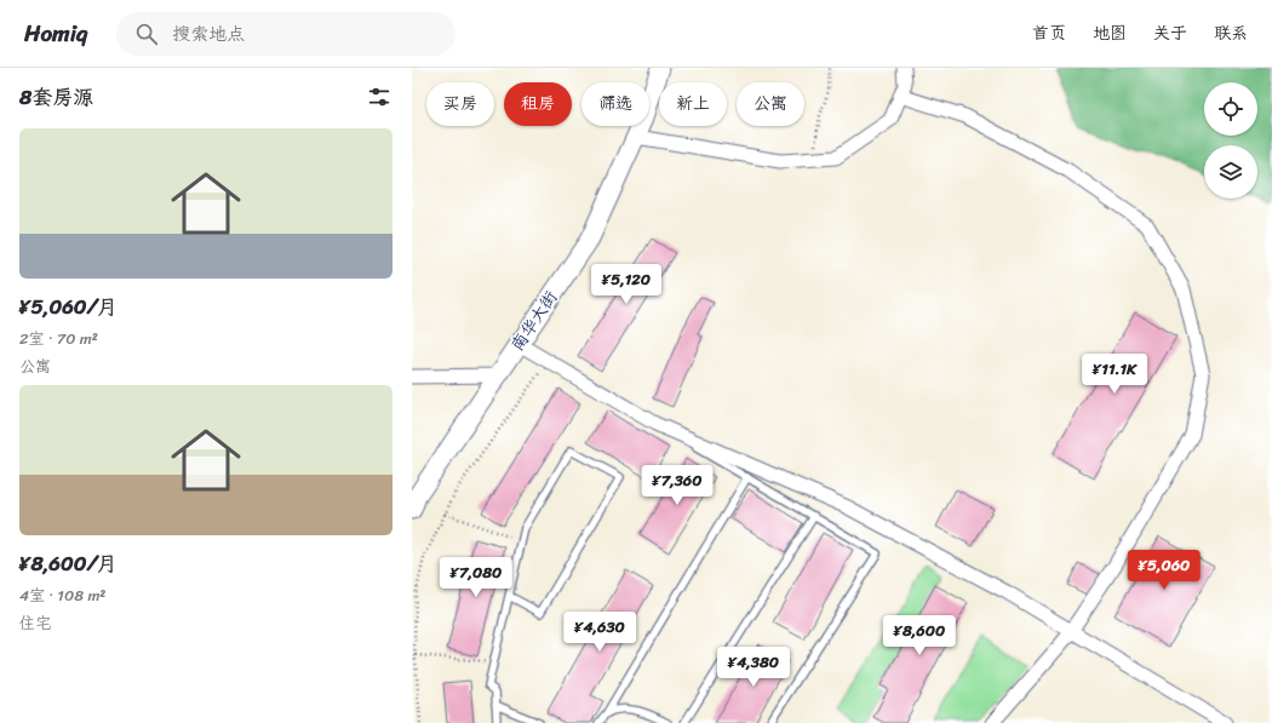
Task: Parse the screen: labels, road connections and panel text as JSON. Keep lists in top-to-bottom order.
{
  "streets": {
    "main road": ["南华大街"]
  },
  "page": {
    "header": "Homiq",
    "search": "搜索地点",
    "nav": [
      "首页",
      "地图",
      "关于",
      "联系"
    ],
    "heading": "8套房源",
    "chip": [
      "买房",
      "租房",
      "筛选",
      "新上",
      "公寓"
    ],
    "list": [
      {
        "name": "¥5,060/月",
        "note": "2室 · 70 m² · 公寓"
      },
      {
        "name": "¥8,600/月",
        "note": "4室 · 108 m² · 住宅"
      }
    ],
    "price": [
      "¥5,120",
      "¥11.1K",
      "¥7,360",
      "¥5,060",
      "¥7,080",
      "¥4,630",
      "¥8,600",
      "¥4,380"
    ]
  }
}
